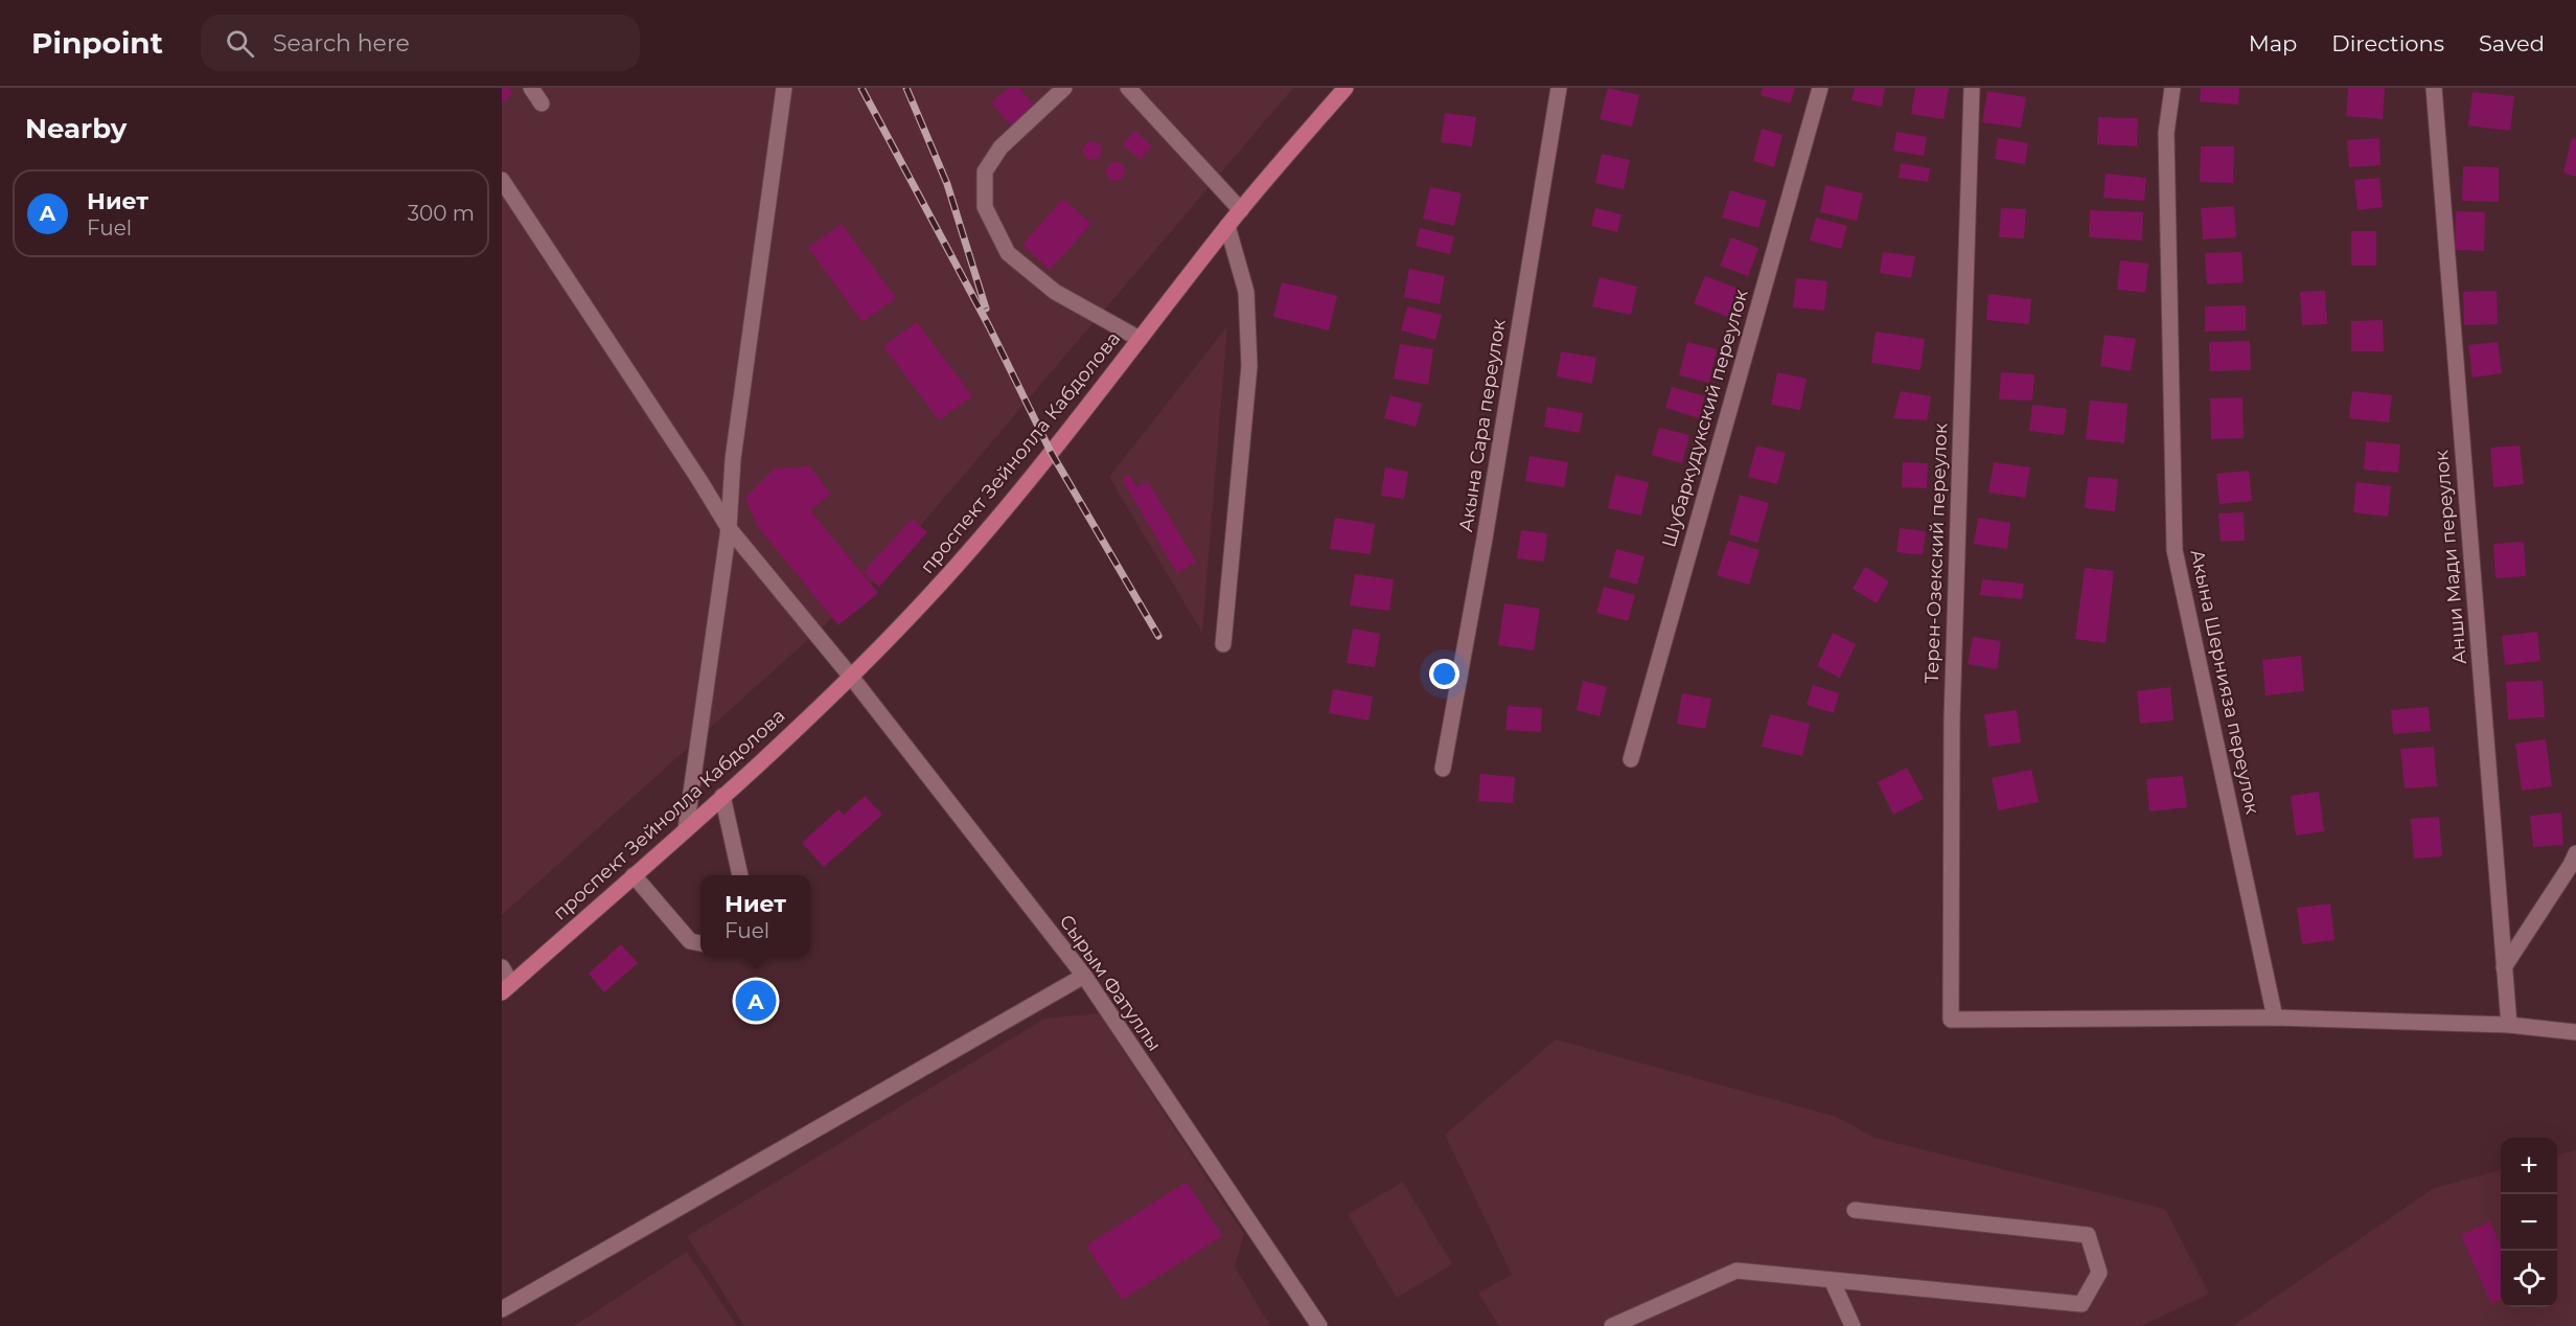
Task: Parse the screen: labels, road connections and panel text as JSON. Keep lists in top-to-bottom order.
{
  "streets": {
    "main road": ["проспект Зейнолла Кабдолова"],
    "street": [
      "Шубаркудукский переулок",
      "Акына Сара переулок",
      "Терен-Озекский переулок",
      "Анши Мади переулок",
      "Акына Шернияза переулок",
      "Сырым Фатуллы"
    ]
  },
  "crossings": [
    ["проспект Зейнолла Кабдолова", "Сырым Фатуллы"],
    ["Терен-Озекский переулок", "Акына Шернияза переулок"]
  ],
  "page": {
    "header": "Pinpoint",
    "search": "Search here",
    "nav": ["Map", "Directions", "Saved"],
    "heading": "Nearby",
    "list": [
      {
        "mark": "A",
        "name": "Ниет",
        "note": "Fuel",
        "value": "300 m"
      }
    ],
    "popup": ["Ниет", "Fuel"],
    "pins": "A",
    "map_buttons": ["+", "−"]
  }
}
